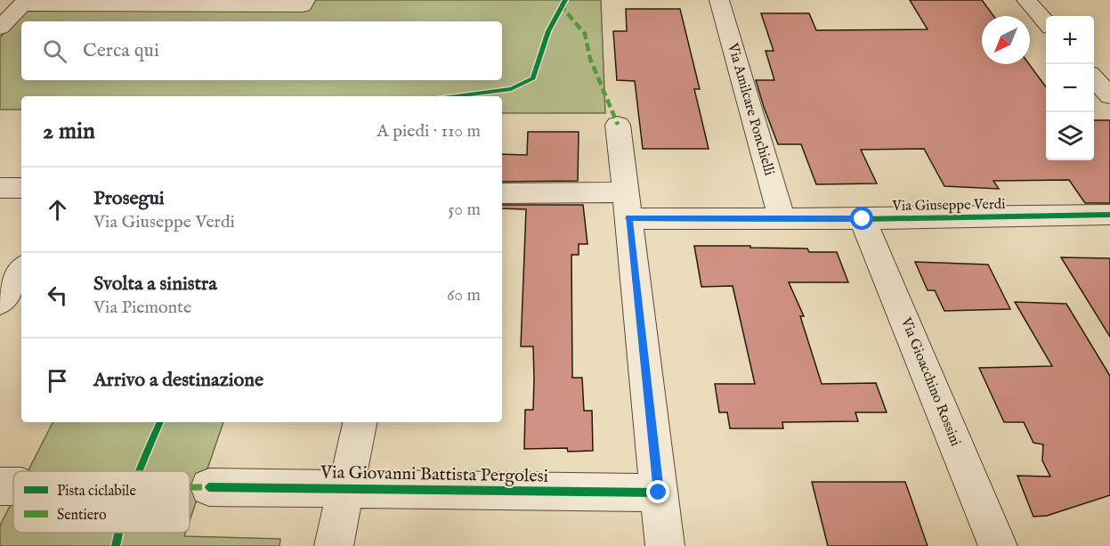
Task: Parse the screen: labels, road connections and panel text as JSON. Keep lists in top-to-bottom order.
{
  "streets": {
    "street": [
      "Via Amilcare Ponchielli",
      "Via Giuseppe Verdi",
      "Via Gioacchino Rossini",
      "Via Giovanni Battista Pergolesi"
    ]
  },
  "crossings": [
    ["Via Amilcare Ponchielli", "Via Giuseppe Verdi"],
    ["Via Giuseppe Verdi", "Via Gioacchino Rossini"]
  ],
  "legend": ["Pista ciclabile", "Sentiero"],
  "north": "bottom left",
  "page": {
    "map_buttons": ["+", "−"],
    "search": "Cerca qui",
    "heading": ["2 min", "A piedi · 110 m"],
    "list": [
      ["Prosegui", "Via Giuseppe Verdi", "50 m"],
      ["Svolta a sinistra", "Via Piemonte", "60 m"],
      "Arrivo a destinazione"
    ]
  }
}
